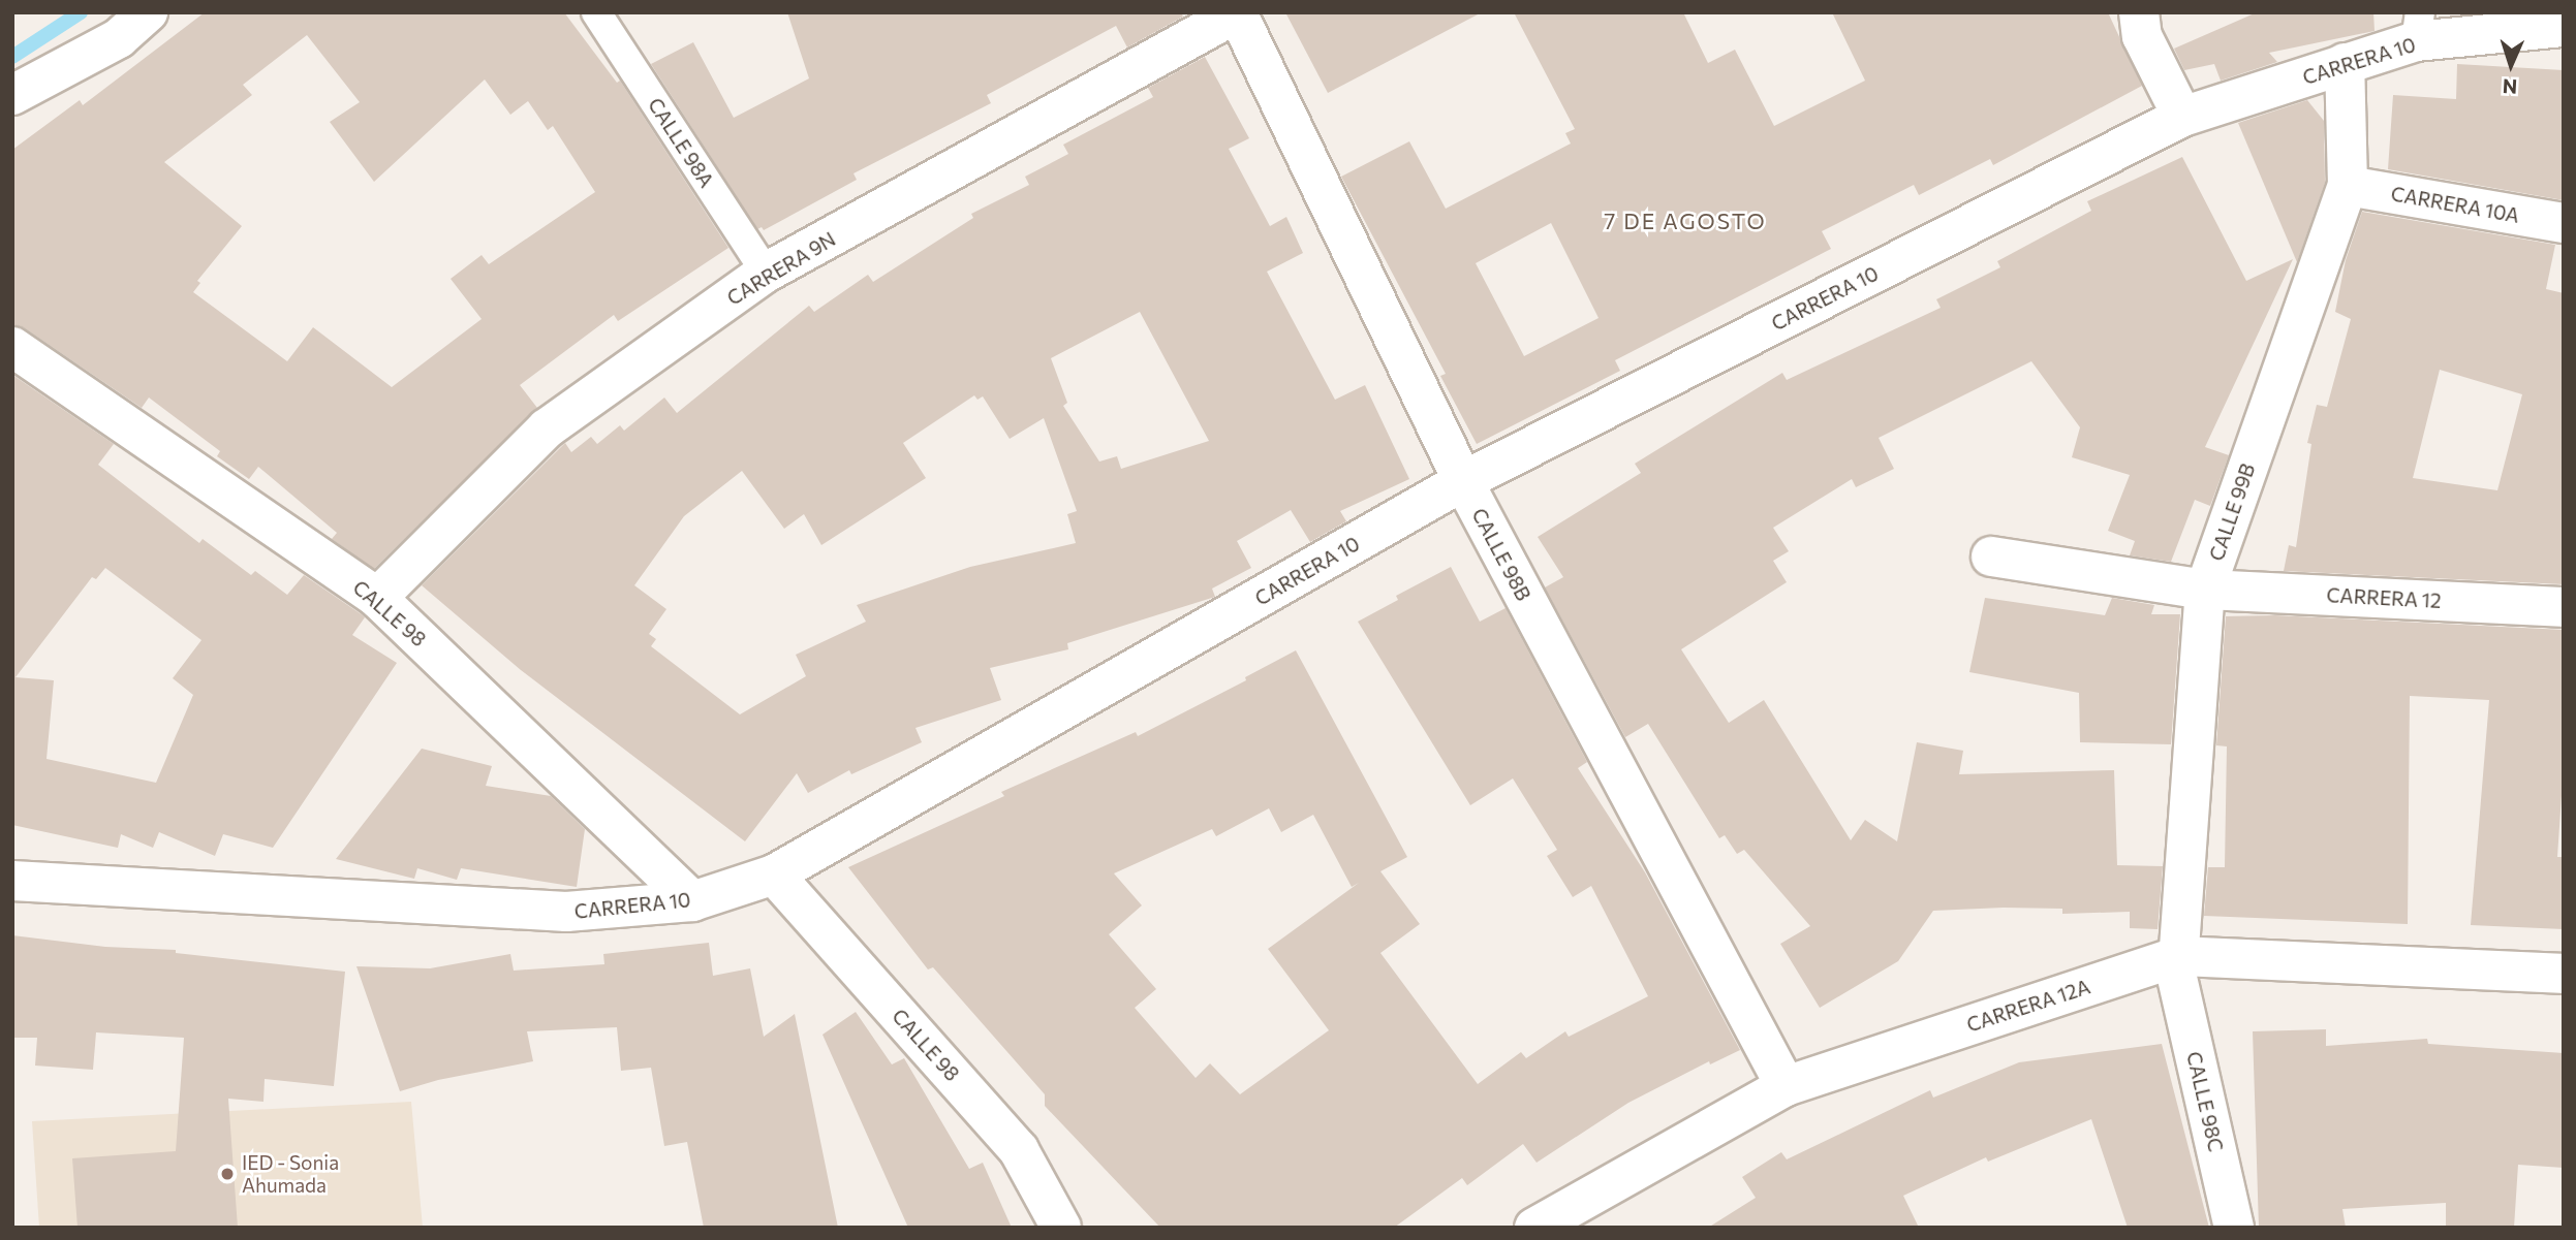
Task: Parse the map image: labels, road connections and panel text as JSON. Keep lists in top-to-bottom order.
{
  "streets": {
    "street": [
      "CARRERA 10",
      "CARRERA 10A",
      "CARRERA 9N",
      "CALLE 99B",
      "CALLE 98B",
      "CARRERA 12",
      "CALLE 98",
      "CARRERA 12A",
      "CALLE 98C"
    ],
    "lane": ["CALLE 98A"]
  },
  "crossings": [
    ["CARRERA 10", "CALLE 99B"],
    ["CARRERA 10", "CALLE 98B"],
    ["CARRERA 10", "CALLE 98"],
    ["CALLE 98A", "CARRERA 9N"],
    ["CARRERA 10A", "CALLE 99B"],
    ["CARRERA 9N", "CALLE 98B"],
    ["CARRERA 9N", "CALLE 98"],
    ["CALLE 99B", "CARRERA 12"],
    ["CALLE 99B", "CARRERA 12A"],
    ["CALLE 99B", "CALLE 98C"],
    ["CALLE 98B", "CARRERA 12A"],
    ["CARRERA 12A", "CALLE 98C"]
  ],
  "districts": ["7 DE AGOSTO"],
  "places": ["IED - Sonia Ahumada"],
  "north": "bottom"
}
